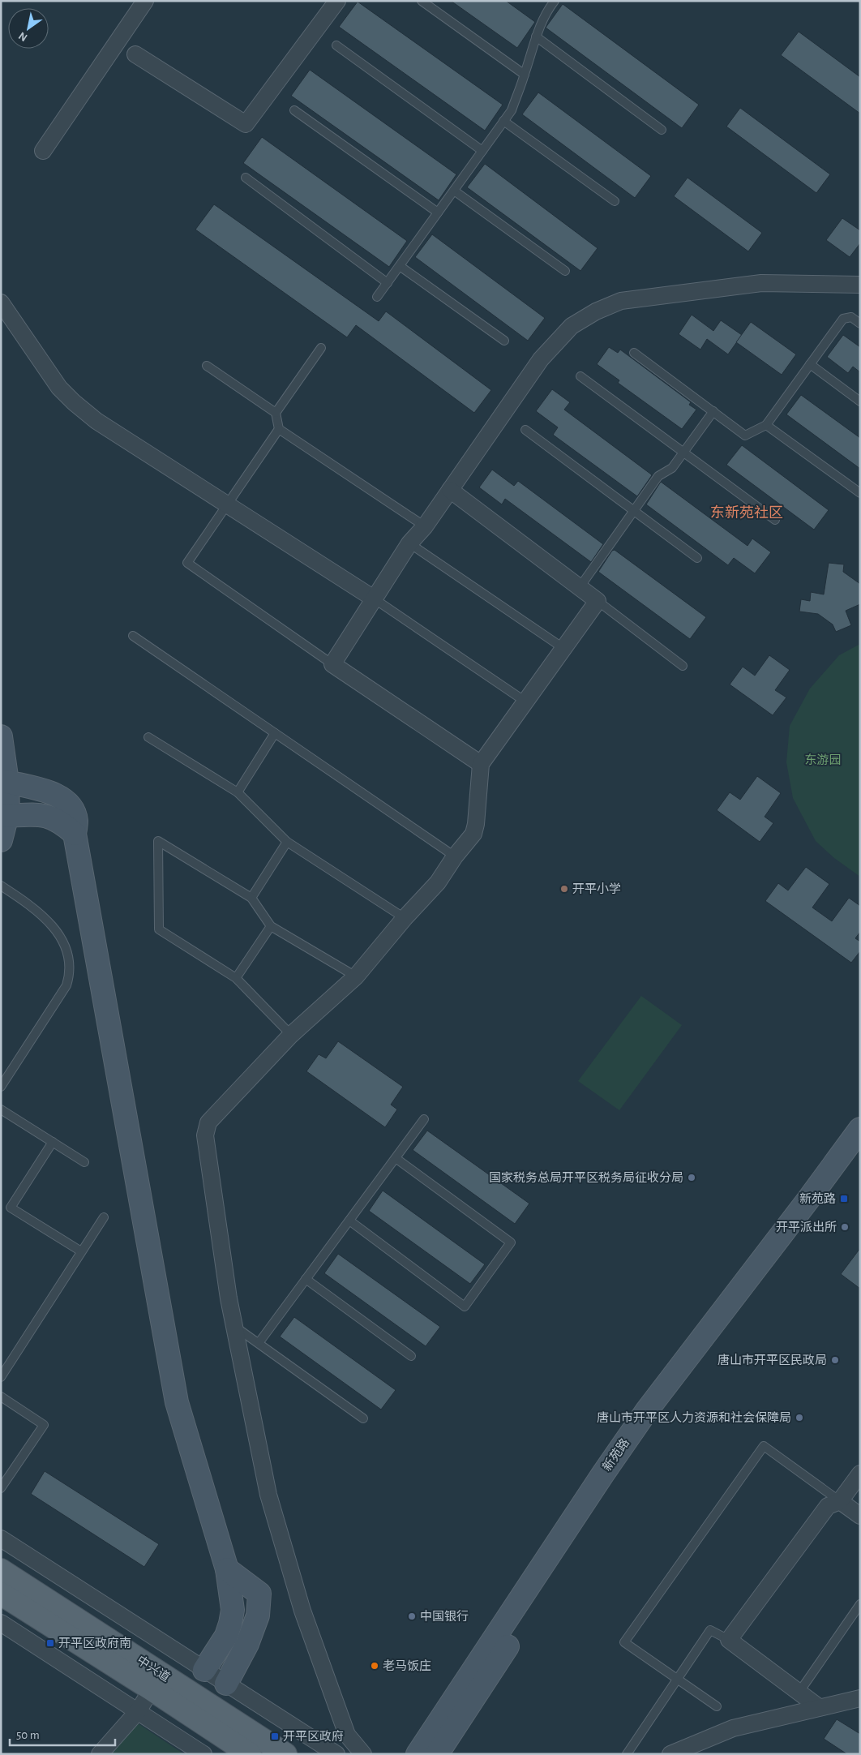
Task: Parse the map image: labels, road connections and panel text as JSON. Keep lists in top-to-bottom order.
{
  "streets": {
    "main road": ["新苑路", "中兴道"]
  },
  "districts": ["东新苑社区"],
  "parks": ["东游园"],
  "places": {
    "other": [
      "开平小学",
      "国家税务总局开平区税务局征收分局",
      "开平派出所",
      "唐山市开平区民政局",
      "唐山市开平区人力资源和社会保障局",
      "中国银行",
      "老马饭庄"
    ],
    "transit": ["新苑路", "开平区政府南", "开平区政府"]
  },
  "scale_bar": "50 m",
  "north": "bottom left"
}
